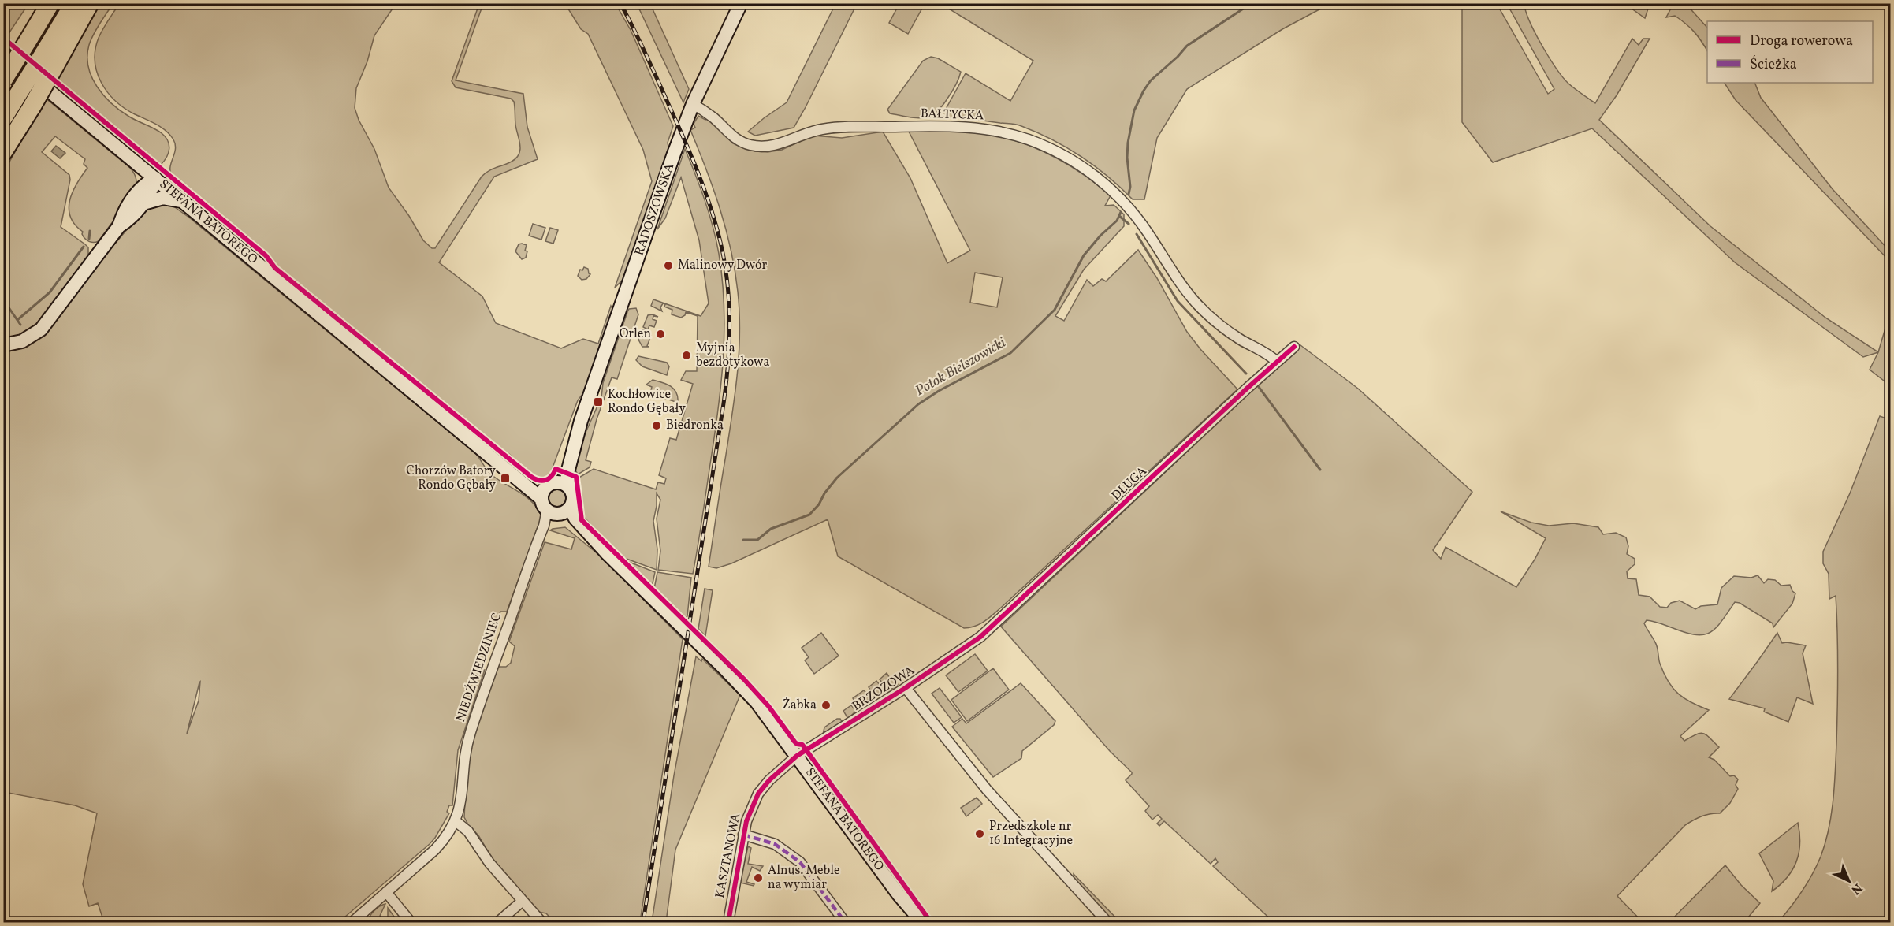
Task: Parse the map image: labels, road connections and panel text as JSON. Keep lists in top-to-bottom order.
{
  "streets": {
    "street": [
      "BAŁTYCKA",
      "RADOSZOWSKA",
      "STEFANA BATOREGO",
      "DŁUGA",
      "NIEDŹWIEDZINIEC",
      "BRZOZOWA",
      "KASZTANOWA"
    ]
  },
  "crossings": [
    ["BAŁTYCKA", "RADOSZOWSKA"],
    ["BAŁTYCKA", "DŁUGA"],
    ["RADOSZOWSKA", "STEFANA BATOREGO"],
    ["RADOSZOWSKA", "NIEDŹWIEDZINIEC"],
    ["STEFANA BATOREGO", "NIEDŹWIEDZINIEC"],
    ["STEFANA BATOREGO", "BRZOZOWA"],
    ["STEFANA BATOREGO", "KASZTANOWA"],
    ["DŁUGA", "BRZOZOWA"],
    ["BRZOZOWA", "KASZTANOWA"]
  ],
  "water": ["Potok Bielszowicki"],
  "places": {
    "other": [
      "Malinowy Dwór",
      "Orlen",
      "Myjnia bezdotykowa",
      "Biedronka",
      "Żabka",
      "Przedszkole nr 16 Integracyjne",
      "Alnus. Meble na wymiar"
    ],
    "transit": ["Kochłowice Rondo Gębały", "Chorzów Batory Rondo Gębały"]
  },
  "legend": ["Droga rowerowa", "Ścieżka"],
  "north": "bottom right"
}
